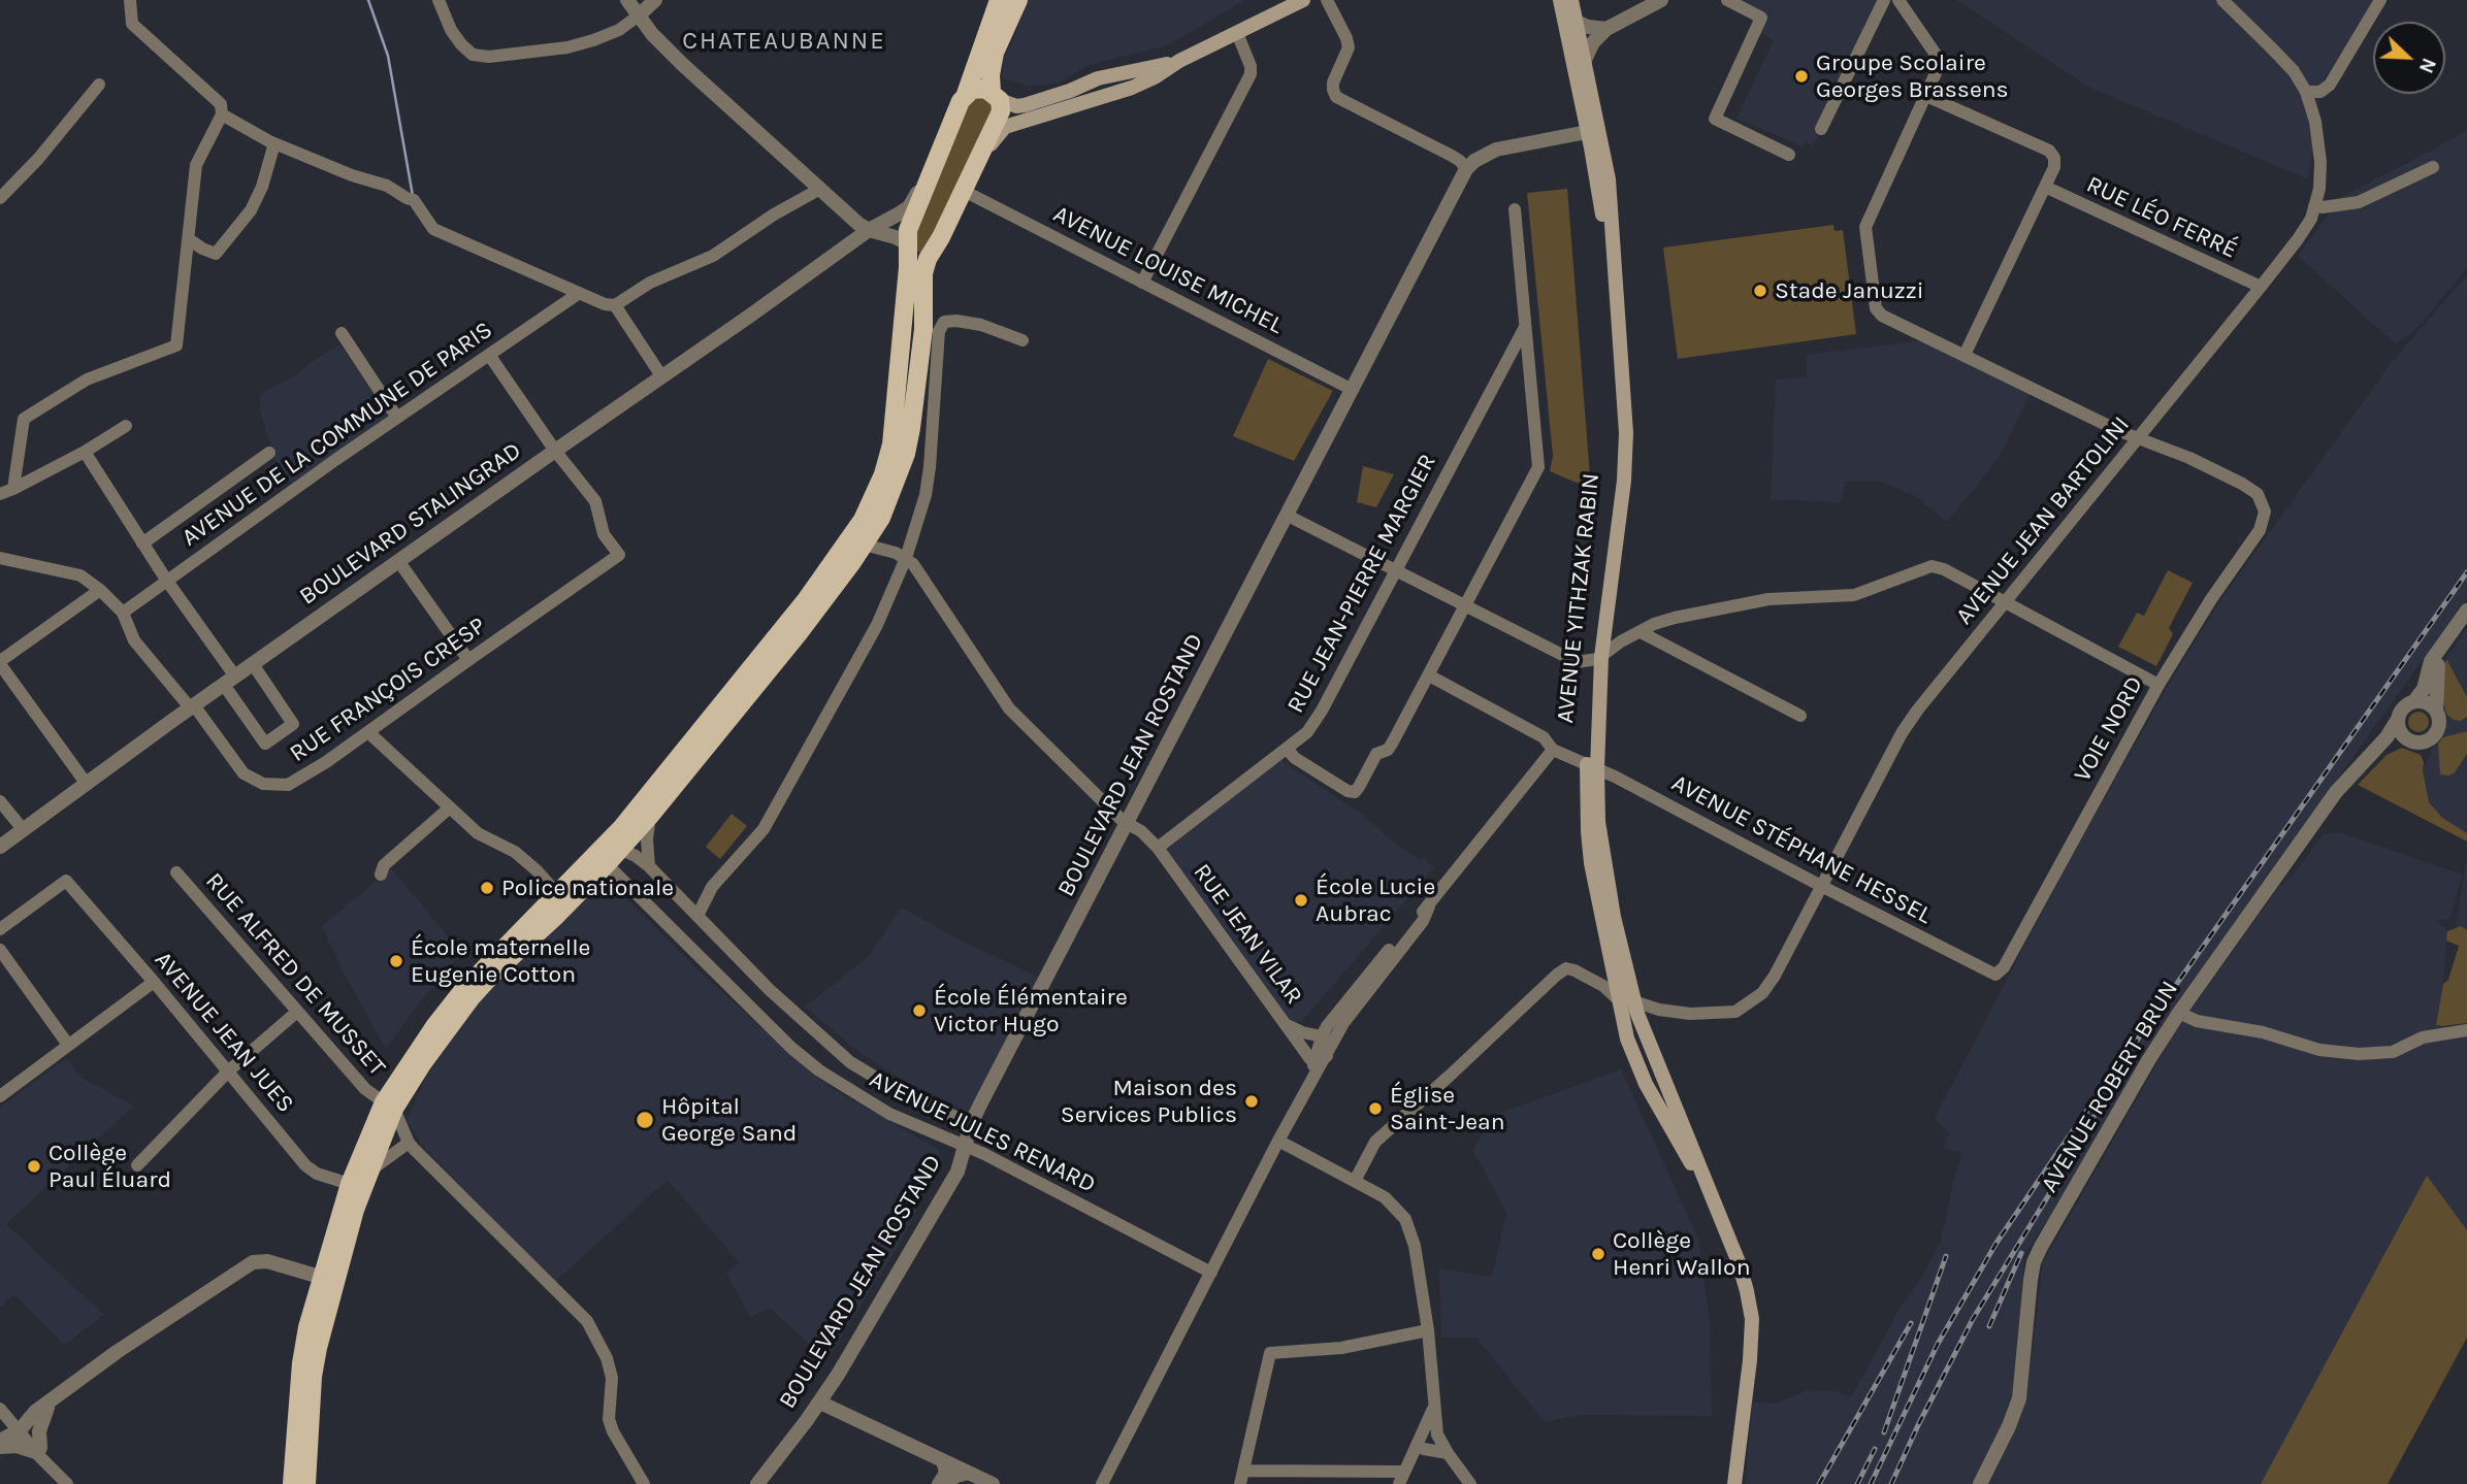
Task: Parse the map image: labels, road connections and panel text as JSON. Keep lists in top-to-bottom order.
{
  "streets": {
    "main road": ["AVENUE YITHZAK RABIN"],
    "street": [
      "RUE LÉO FERRÉ",
      "AVENUE LOUISE MICHEL",
      "AVENUE DE LA COMMUNE DE PARIS",
      "AVENUE JEAN BARTOLINI",
      "BOULEVARD STALINGRAD",
      "RUE JEAN-PIERRE MARGIER",
      "RUE FRANÇOIS CRESP",
      "VOIE NORD",
      "BOULEVARD JEAN ROSTAND",
      "AVENUE STÉPHANE HESSEL",
      "RUE JEAN VILAR",
      "RUE ALFRED DE MUSSET",
      "AVENUE JEAN JUES",
      "AVENUE ROBERT BRUN",
      "AVENUE JULES RENARD"
    ]
  },
  "crossings": [
    ["RUE LÉO FERRÉ", "AVENUE JEAN BARTOLINI"],
    ["AVENUE LOUISE MICHEL", "BOULEVARD JEAN ROSTAND"],
    ["AVENUE DE LA COMMUNE DE PARIS", "RUE FRANÇOIS CRESP"],
    ["AVENUE JEAN BARTOLINI", "AVENUE YITHZAK RABIN"],
    ["AVENUE JEAN BARTOLINI", "VOIE NORD"],
    ["AVENUE JEAN BARTOLINI", "AVENUE STÉPHANE HESSEL"],
    ["BOULEVARD STALINGRAD", "RUE FRANÇOIS CRESP"],
    ["RUE JEAN-PIERRE MARGIER", "RUE JEAN VILAR"],
    ["AVENUE YITHZAK RABIN", "BOULEVARD JEAN ROSTAND"],
    ["AVENUE YITHZAK RABIN", "AVENUE STÉPHANE HESSEL"],
    ["VOIE NORD", "AVENUE STÉPHANE HESSEL"],
    ["BOULEVARD JEAN ROSTAND", "RUE JEAN VILAR"],
    ["BOULEVARD JEAN ROSTAND", "AVENUE JULES RENARD"]
  ],
  "districts": ["CHATEAUBANNE"],
  "places": [
    "Groupe Scolaire Georges Brassens",
    "Stade Januzzi",
    "Police nationale",
    "École Lucie Aubrac",
    "École maternelle Eugenie Cotton",
    "École Élémentaire Victor Hugo",
    "Maison des Services Publics",
    "Église Saint-Jean",
    "Hôpital George Sand",
    "Collège Paul Éluard",
    "Collège Henri Wallon"
  ],
  "north": "bottom right"
}
